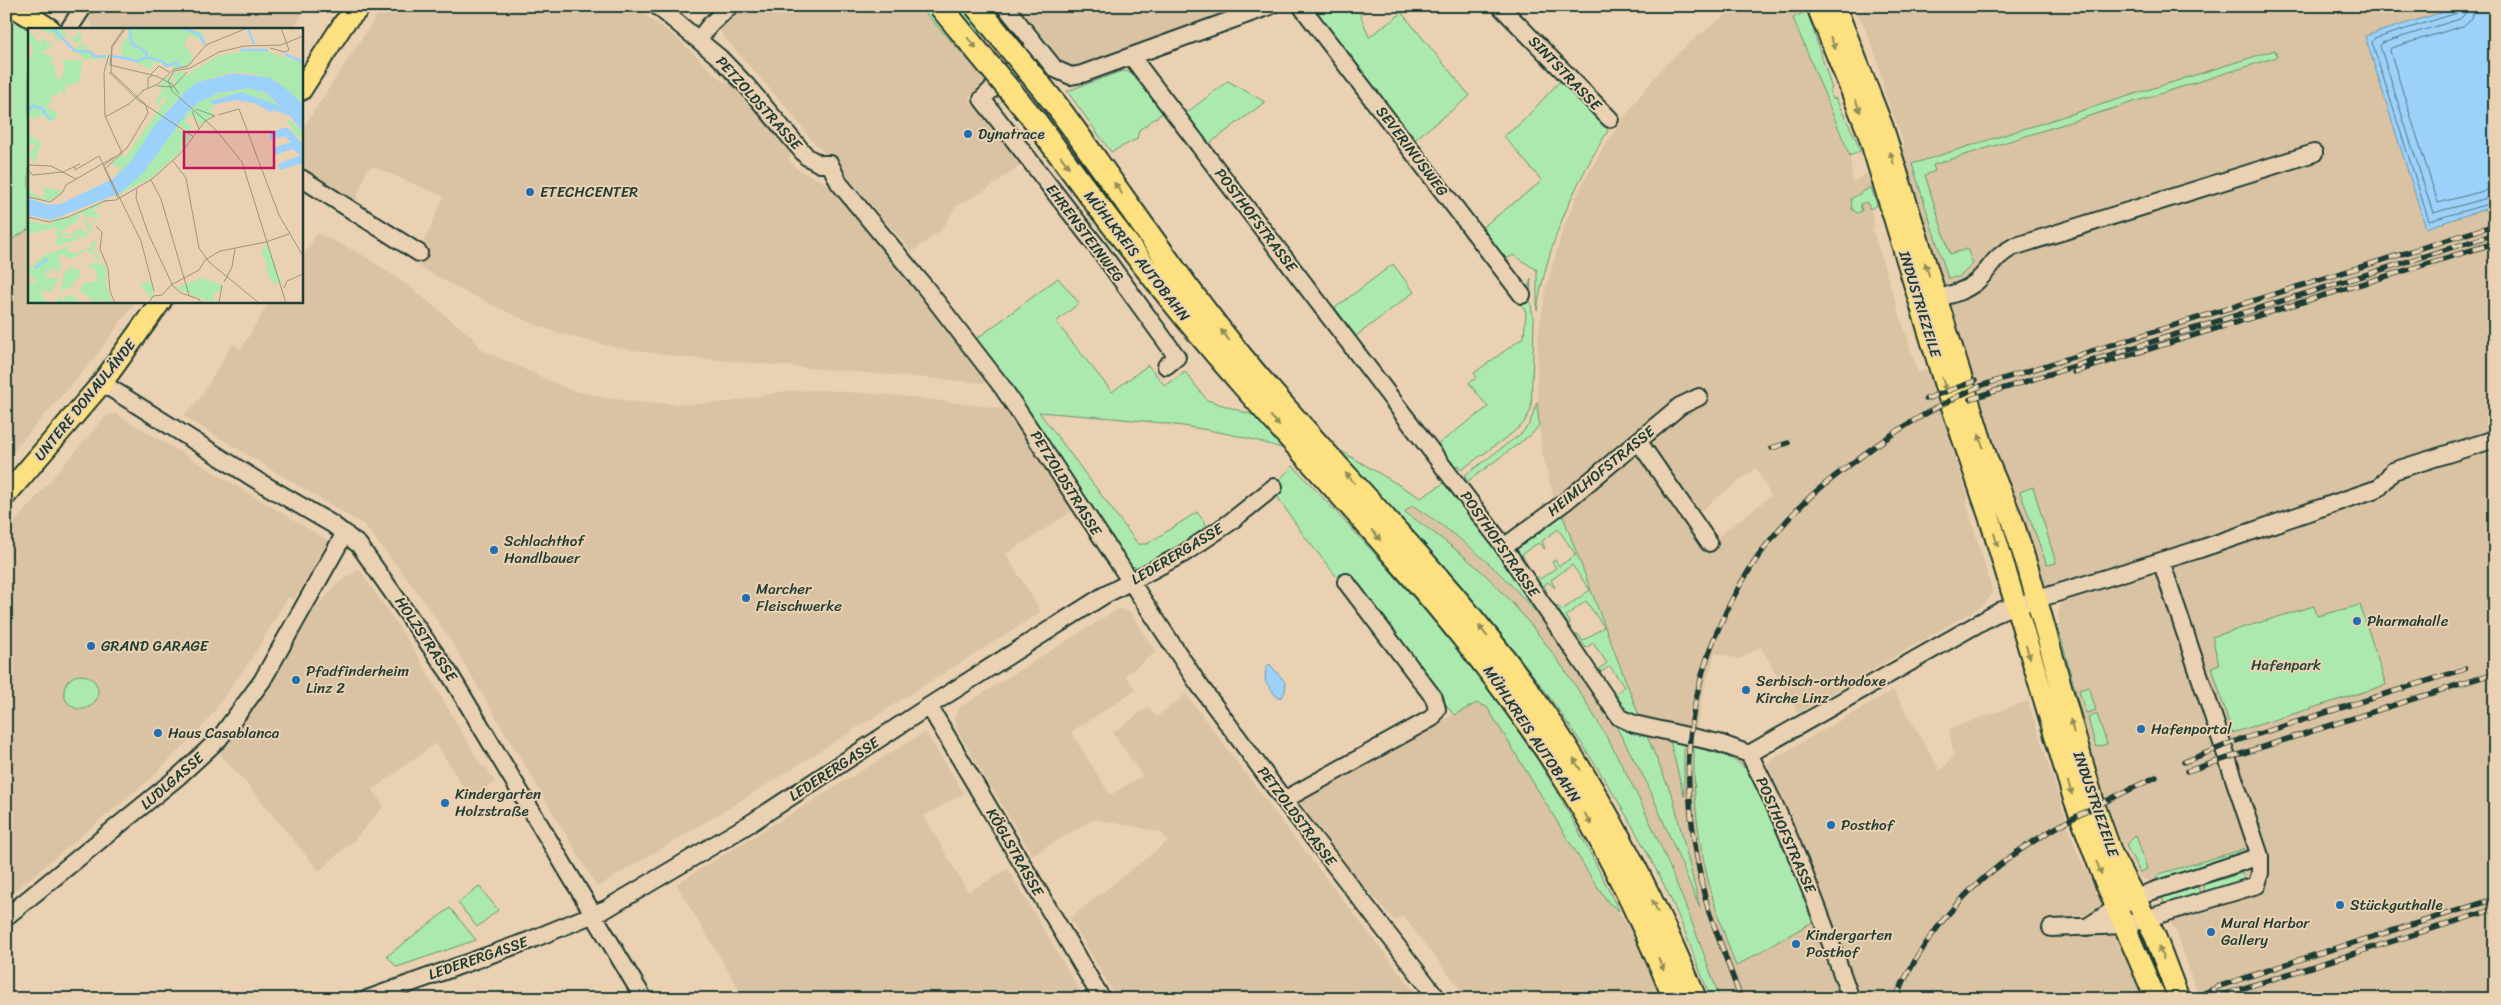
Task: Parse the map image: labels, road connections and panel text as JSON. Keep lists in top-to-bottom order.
{
  "streets": {
    "highway": ["MÜHLKREIS AUTOBAHN"],
    "main road": ["INDUSTRIEZEILE", "UNTERE DONAULÄNDE"],
    "street": [
      "SINTSTRASSE",
      "PETZOLDSTRASSE",
      "SEVERINUSWEG",
      "POSTHOFSTRASSE",
      "EHRENSTEINWEG",
      "HEIMLHOFSTRASSE",
      "LEDERERGASSE",
      "HOLZSTRASSE",
      "LUDLGASSE",
      "KÖGLSTRASSE"
    ]
  },
  "crossings": [
    ["PETZOLDSTRASSE", "LEDERERGASSE"],
    ["POSTHOFSTRASSE", "HEIMLHOFSTRASSE"],
    ["UNTERE DONAULÄNDE", "HOLZSTRASSE"],
    ["LEDERERGASSE", "HOLZSTRASSE"],
    ["LEDERERGASSE", "KÖGLSTRASSE"],
    ["HOLZSTRASSE", "LUDLGASSE"]
  ],
  "parks": ["Hafenpark"],
  "places": [
    "Dynatrace",
    "ETECHCENTER",
    "Schlachthof Handlbauer",
    "Marcher Fleischwerke",
    "Pharmahalle",
    "GRAND GARAGE",
    "Pfadfinderheim Linz 2",
    "Serbisch-orthodoxe Kirche Linz",
    "Hafenportal",
    "Haus Casablanca",
    "Kindergarten Holzstraße",
    "Posthof",
    "Stückguthalle",
    "Mural Harbor Gallery",
    "Kindergarten Posthof"
  ]
}
